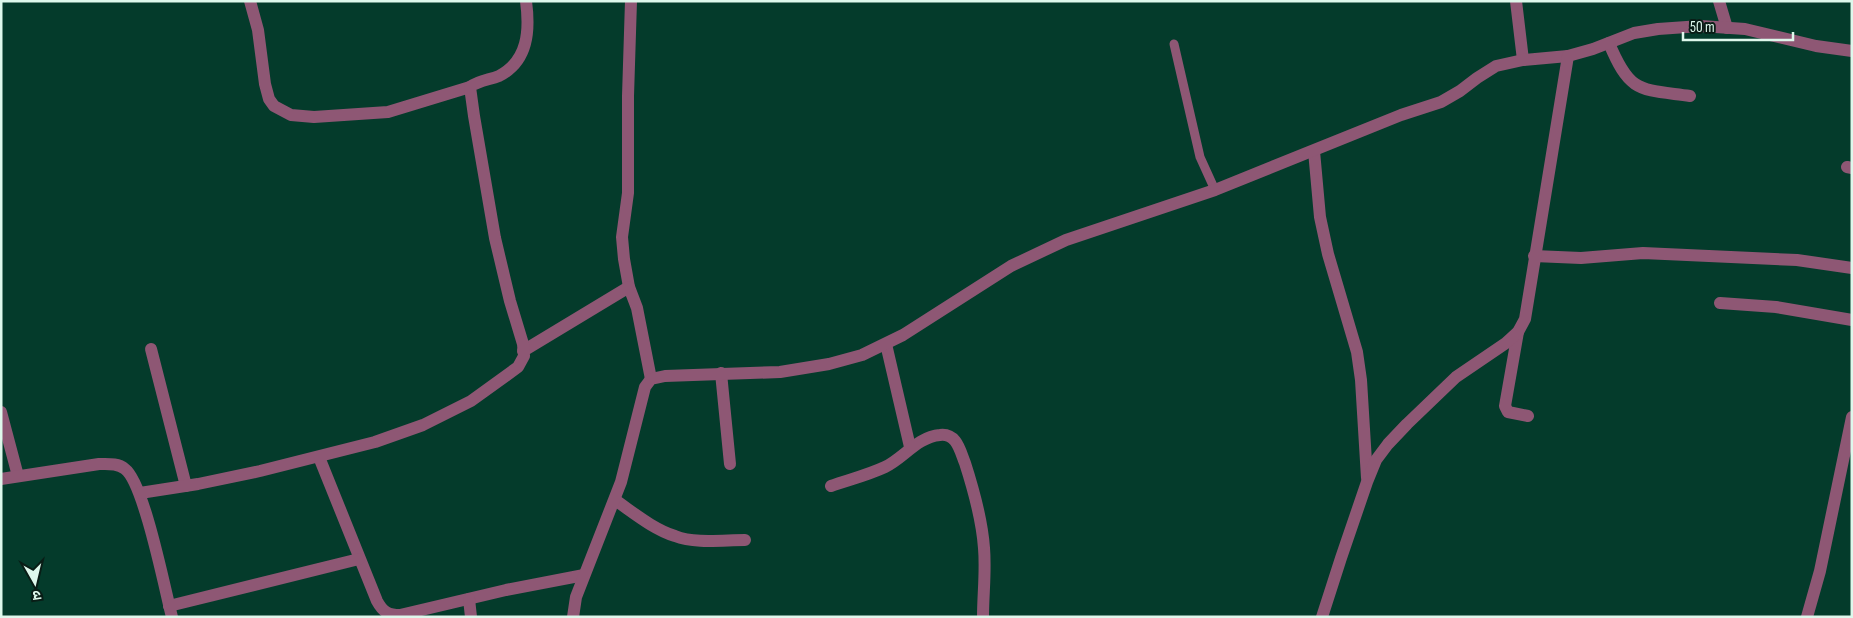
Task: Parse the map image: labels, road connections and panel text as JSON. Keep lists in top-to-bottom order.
{
  "scale_bar": "50 m",
  "north": "bottom"
}
